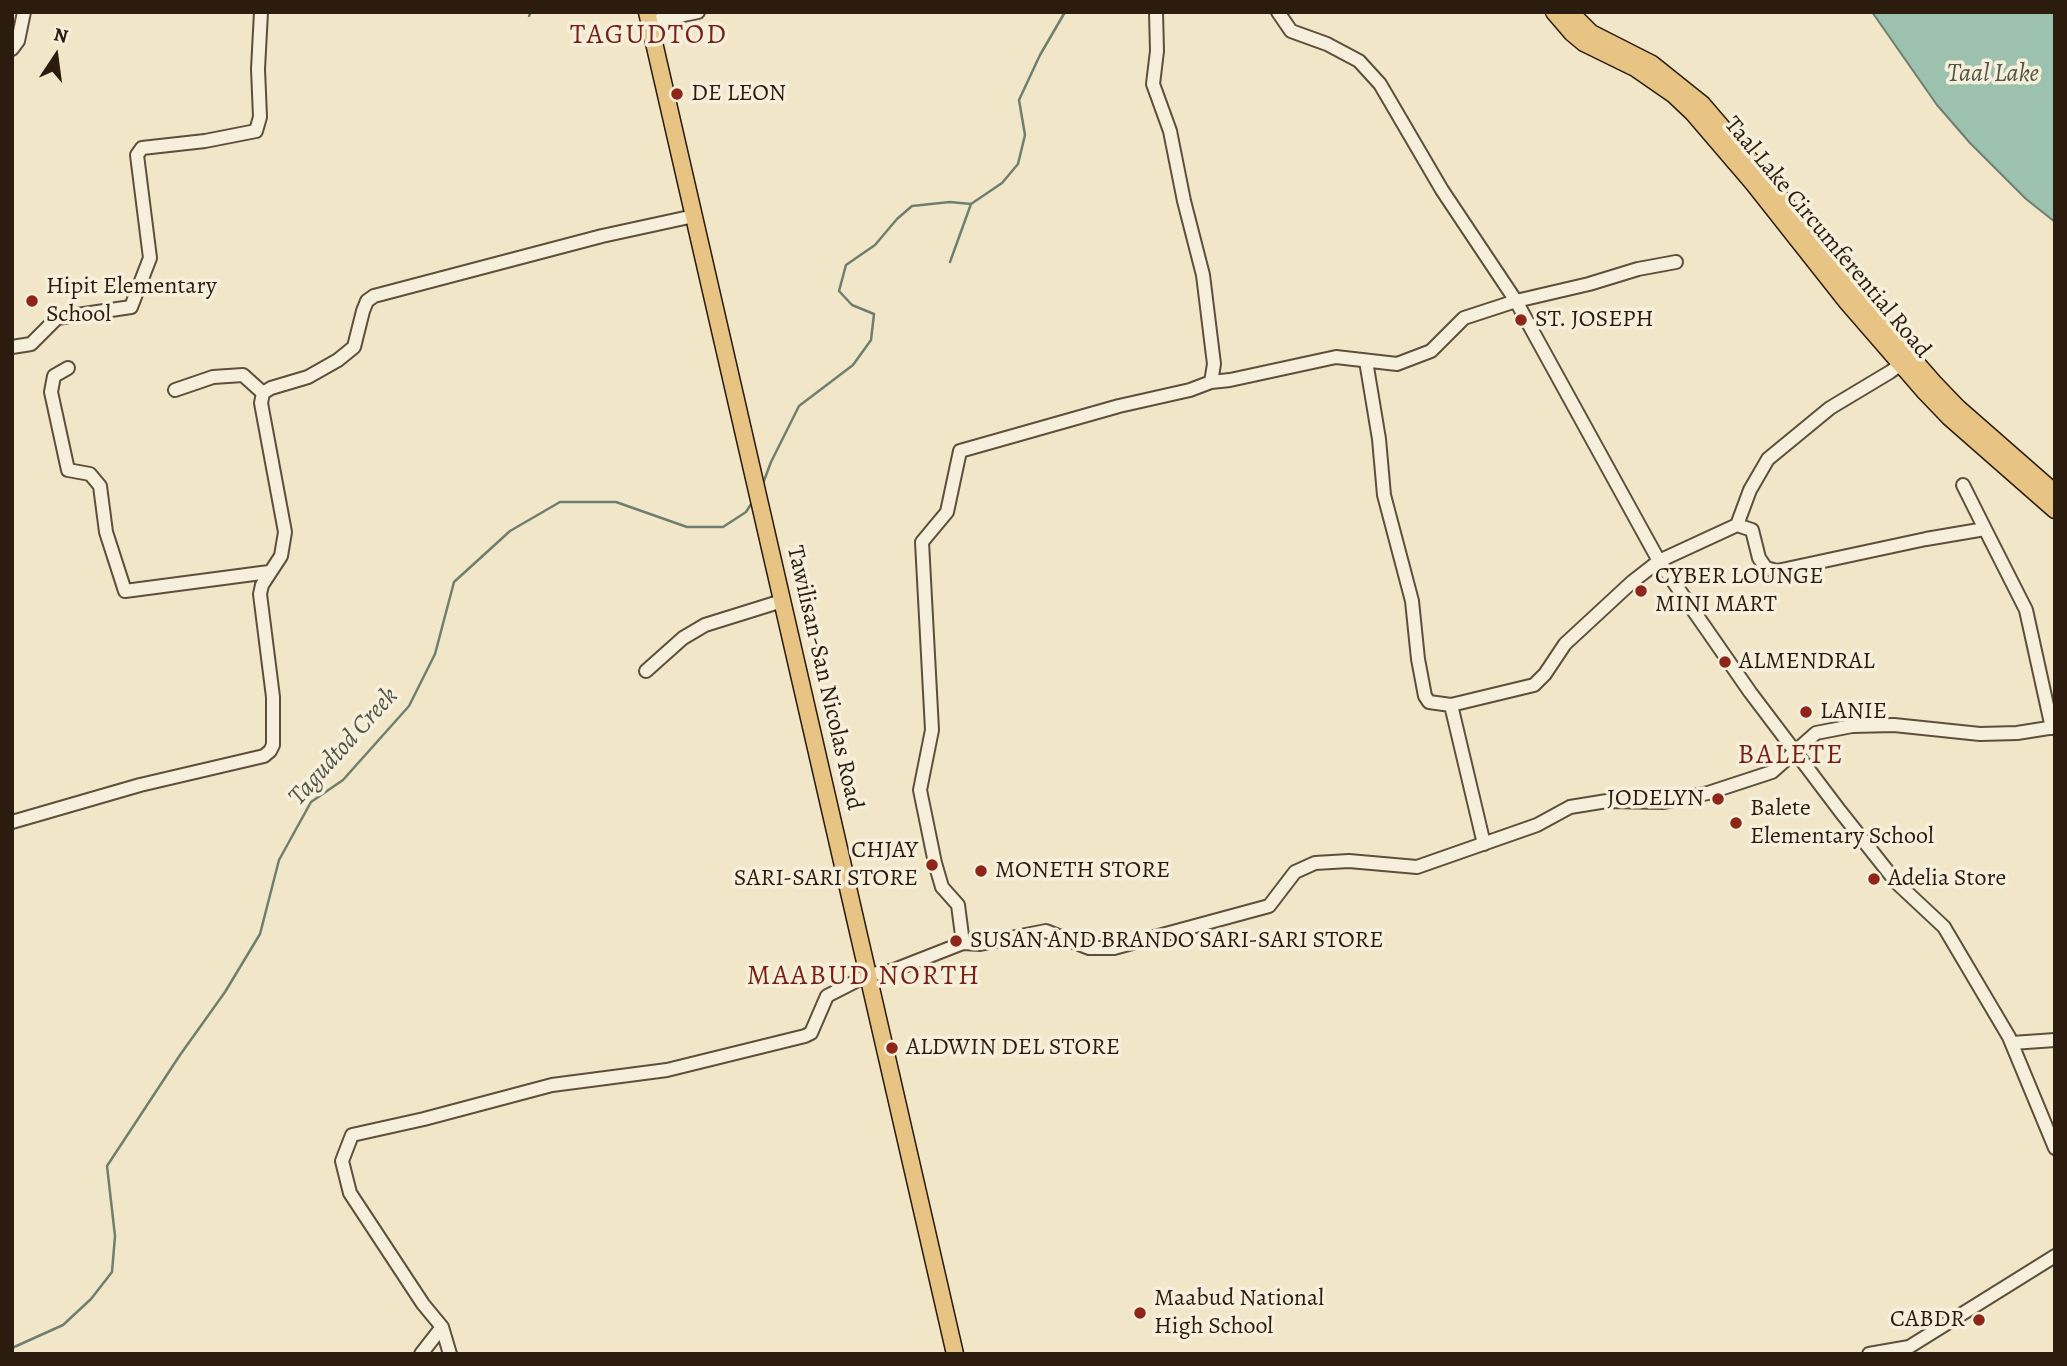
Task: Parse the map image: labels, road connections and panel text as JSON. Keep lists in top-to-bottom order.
{
  "streets": {
    "main road": ["Taal Lake Circumferential Road", "Tawilisan-San Nicolas Road"]
  },
  "districts": ["TAGUDTOD", "BALETE", "MAABUD NORTH"],
  "water": ["Taal Lake", "Tagudtod Creek"],
  "places": [
    "DE LEON",
    "Hipit Elementary School",
    "ST. JOSEPH",
    "CYBER LOUNGE MINI MART",
    "ALMENDRAL",
    "LANIE",
    "JODELYN",
    "Balete Elementary School",
    "CHJAY SARI-SARI STORE",
    "MONETH STORE",
    "Adelia Store",
    "SUSAN AND BRANDO SARI-SARI STORE",
    "ALDWIN DEL STORE",
    "Maabud National High School",
    "CABDR"
  ],
  "north": "top"
}
